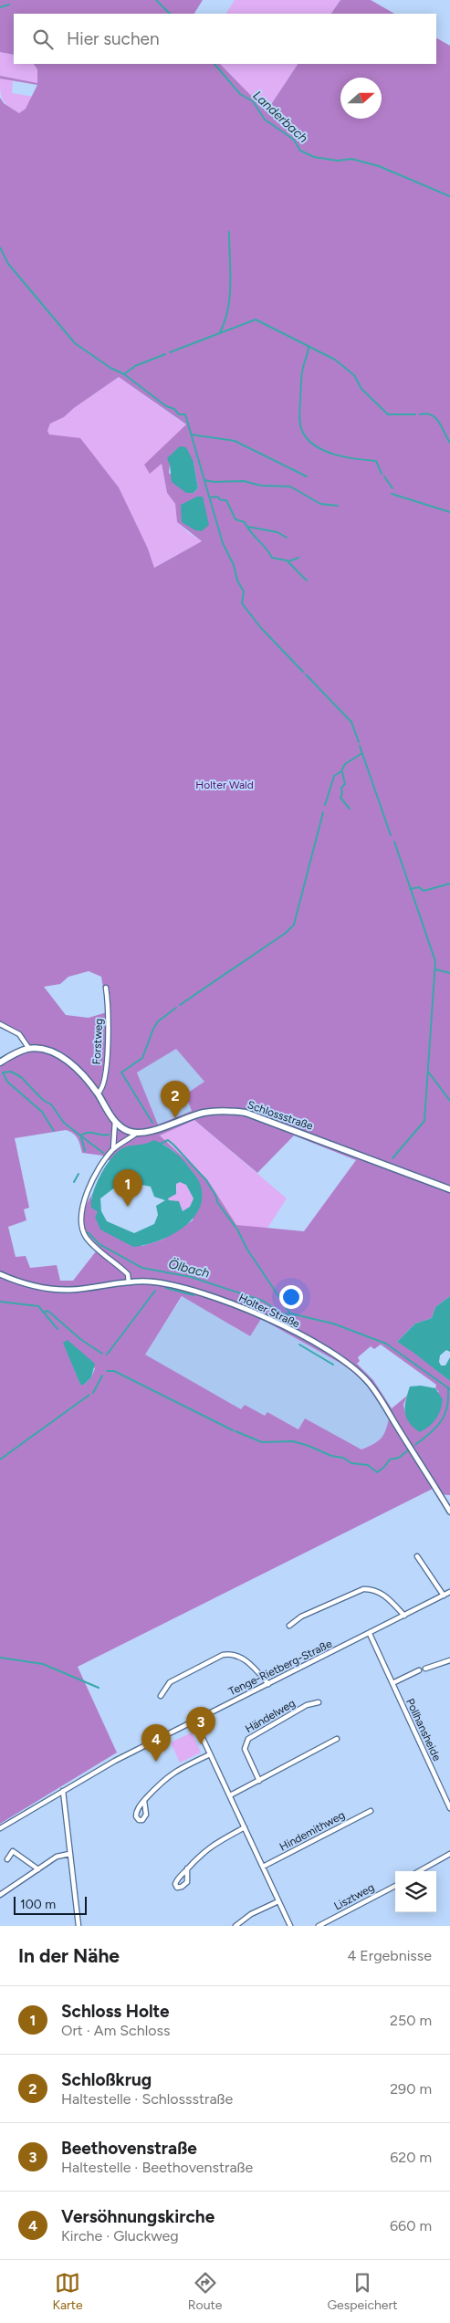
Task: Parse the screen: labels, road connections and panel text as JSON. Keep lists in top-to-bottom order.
{
  "streets": {
    "main road": ["Schlossstraße"],
    "street": [
      "Forstweg",
      "Holter Straße",
      "Tenge-Rietberg-Straße",
      "Händelweg",
      "Pollhansheide",
      "Hindemithweg",
      "Lisztweg"
    ]
  },
  "crossings": [
    ["Tenge-Rietberg-Straße", "Pollhansheide"]
  ],
  "water": ["Landerbach", "Ölbach"],
  "parks": ["Holter Wald"],
  "scale_bar": "100 m",
  "north": "right",
  "page": {
    "search": "Hier suchen",
    "pins": [
      "2",
      "1",
      "3",
      "4"
    ],
    "scale": "100 m",
    "heading": ["In der Nähe", "4 Ergebnisse"],
    "list": [
      {
        "mark": "1",
        "name": "Schloss Holte",
        "note": "Ort · Am Schloss",
        "value": "250 m"
      },
      {
        "mark": "2",
        "name": "Schloßkrug",
        "note": "Haltestelle · Schlossstraße",
        "value": "290 m"
      },
      {
        "mark": "3",
        "name": "Beethovenstraße",
        "note": "Haltestelle · Beethovenstraße",
        "value": "620 m"
      },
      {
        "mark": "4",
        "name": "Versöhnungskirche",
        "note": "Kirche · Gluckweg",
        "value": "660 m"
      }
    ],
    "nav": ["Karte", "Route", "Gespeichert"]
  }
}
